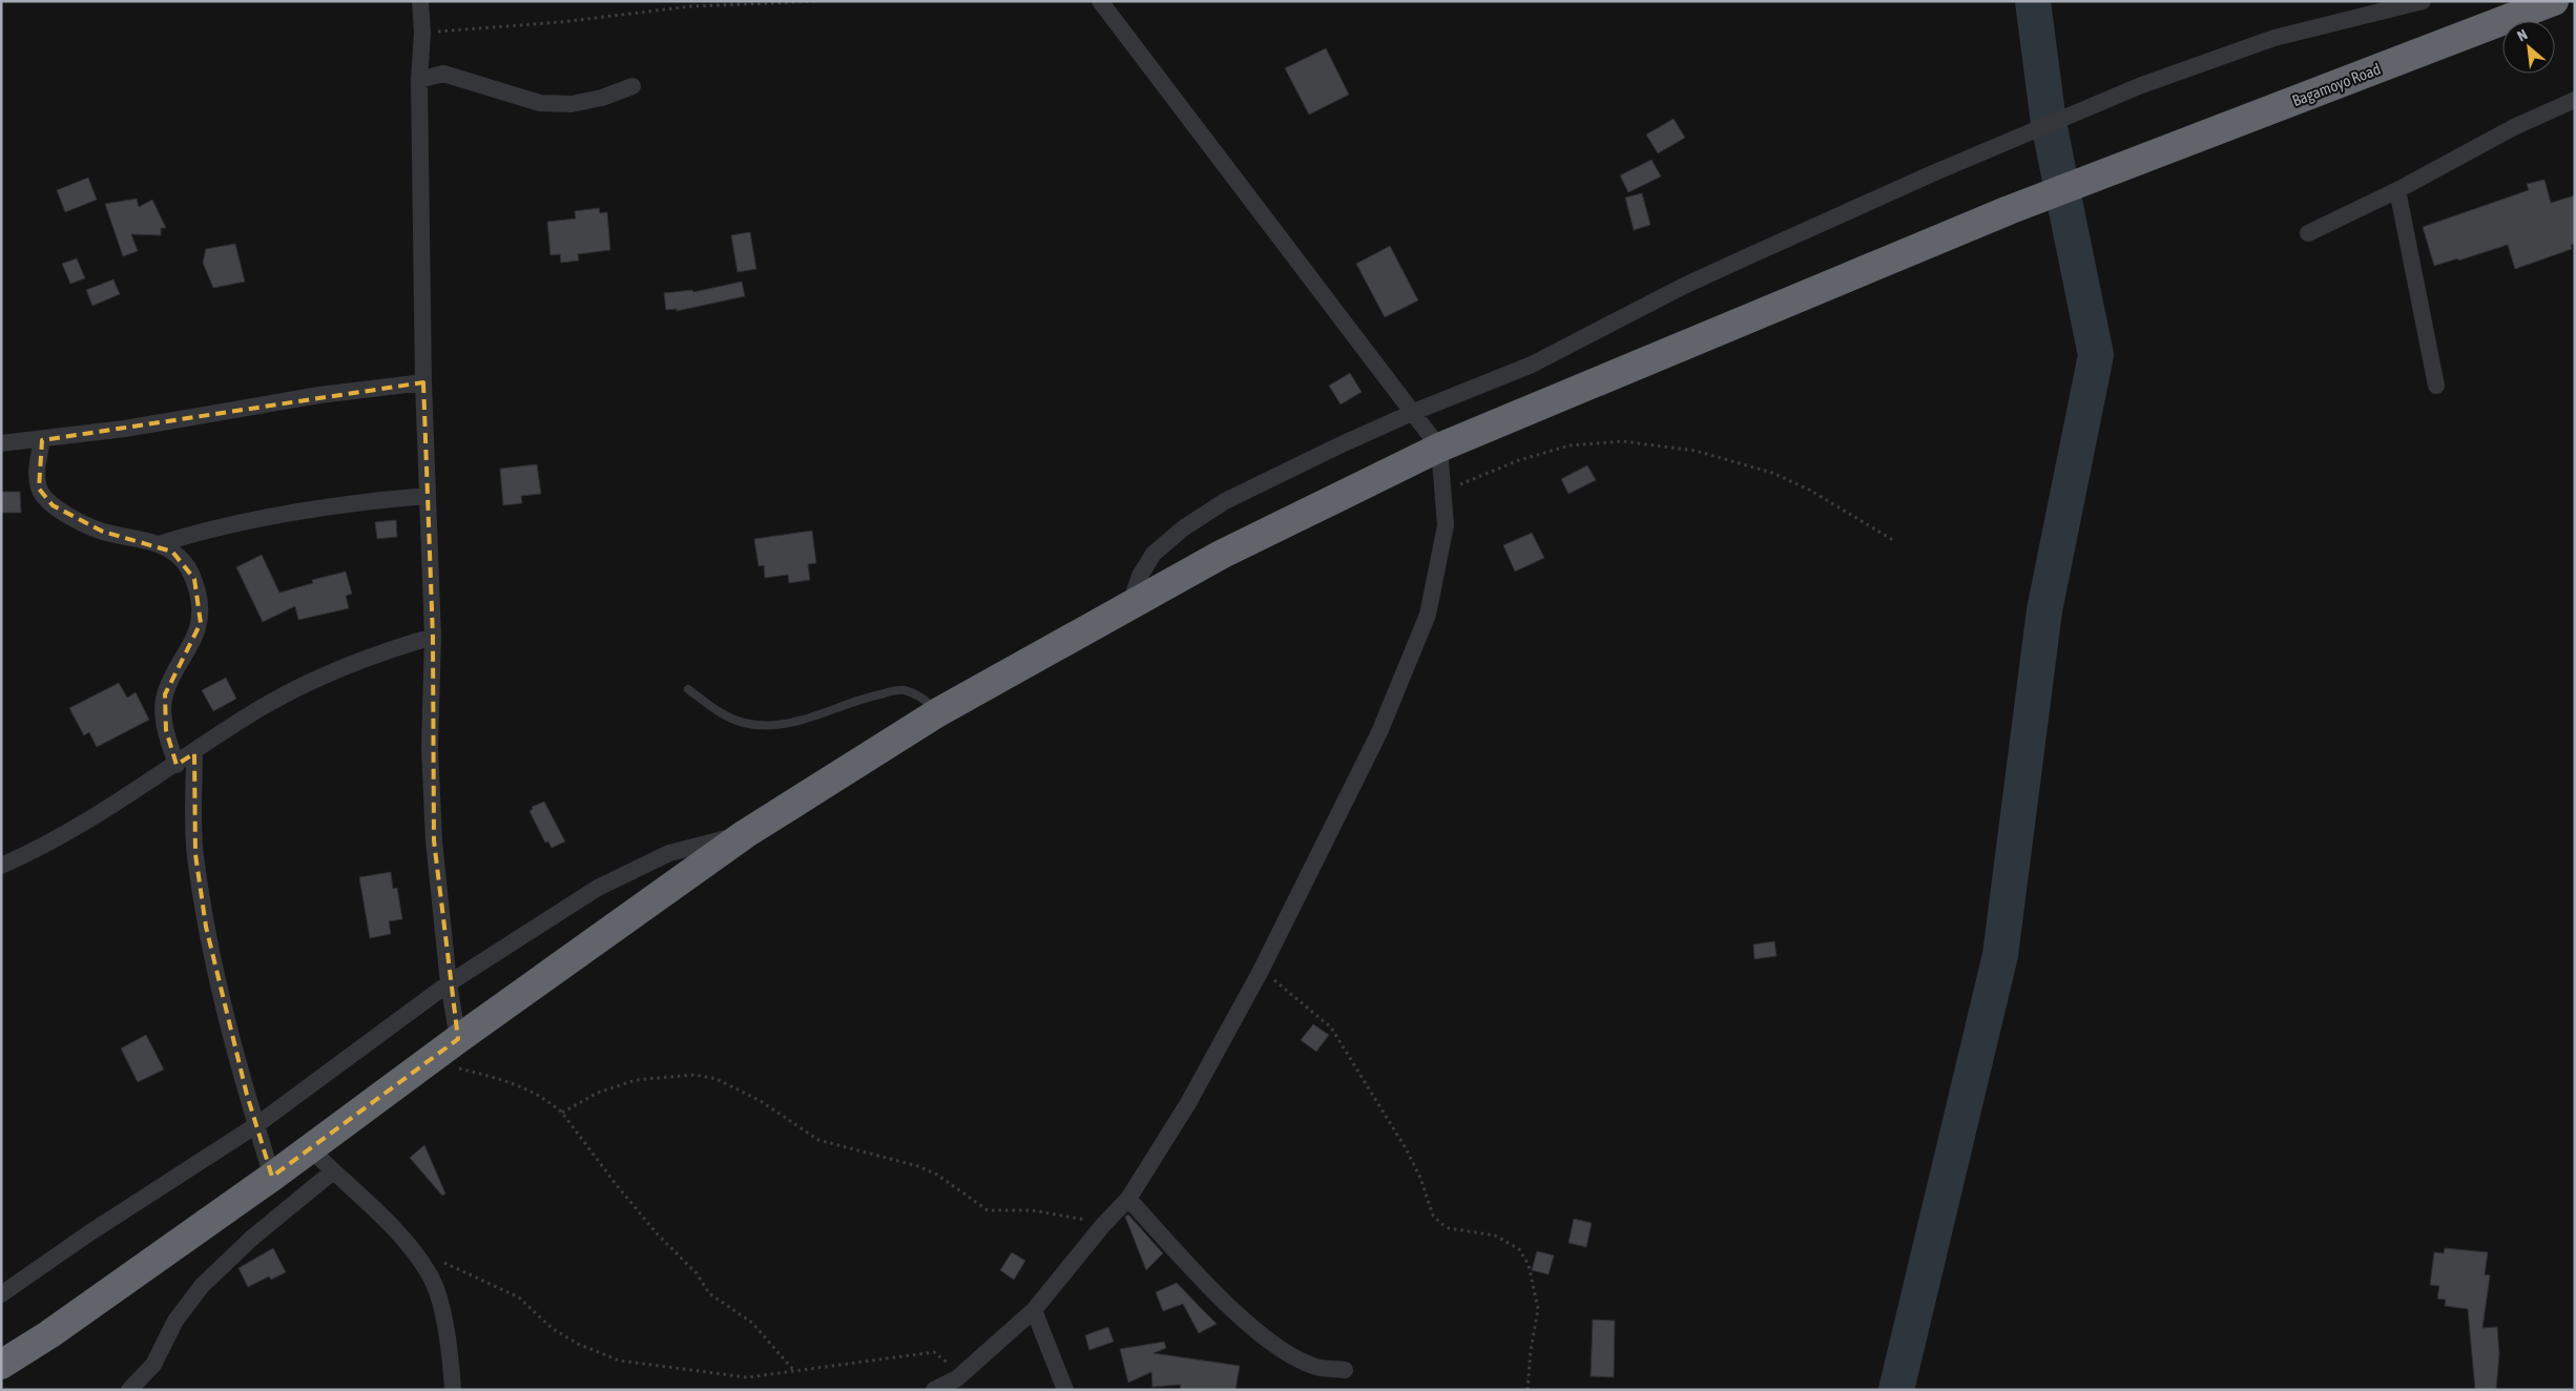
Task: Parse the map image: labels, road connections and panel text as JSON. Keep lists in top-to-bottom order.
{
  "streets": {
    "highway": ["Bagamoyo Road"]
  },
  "north": "top left"
}
